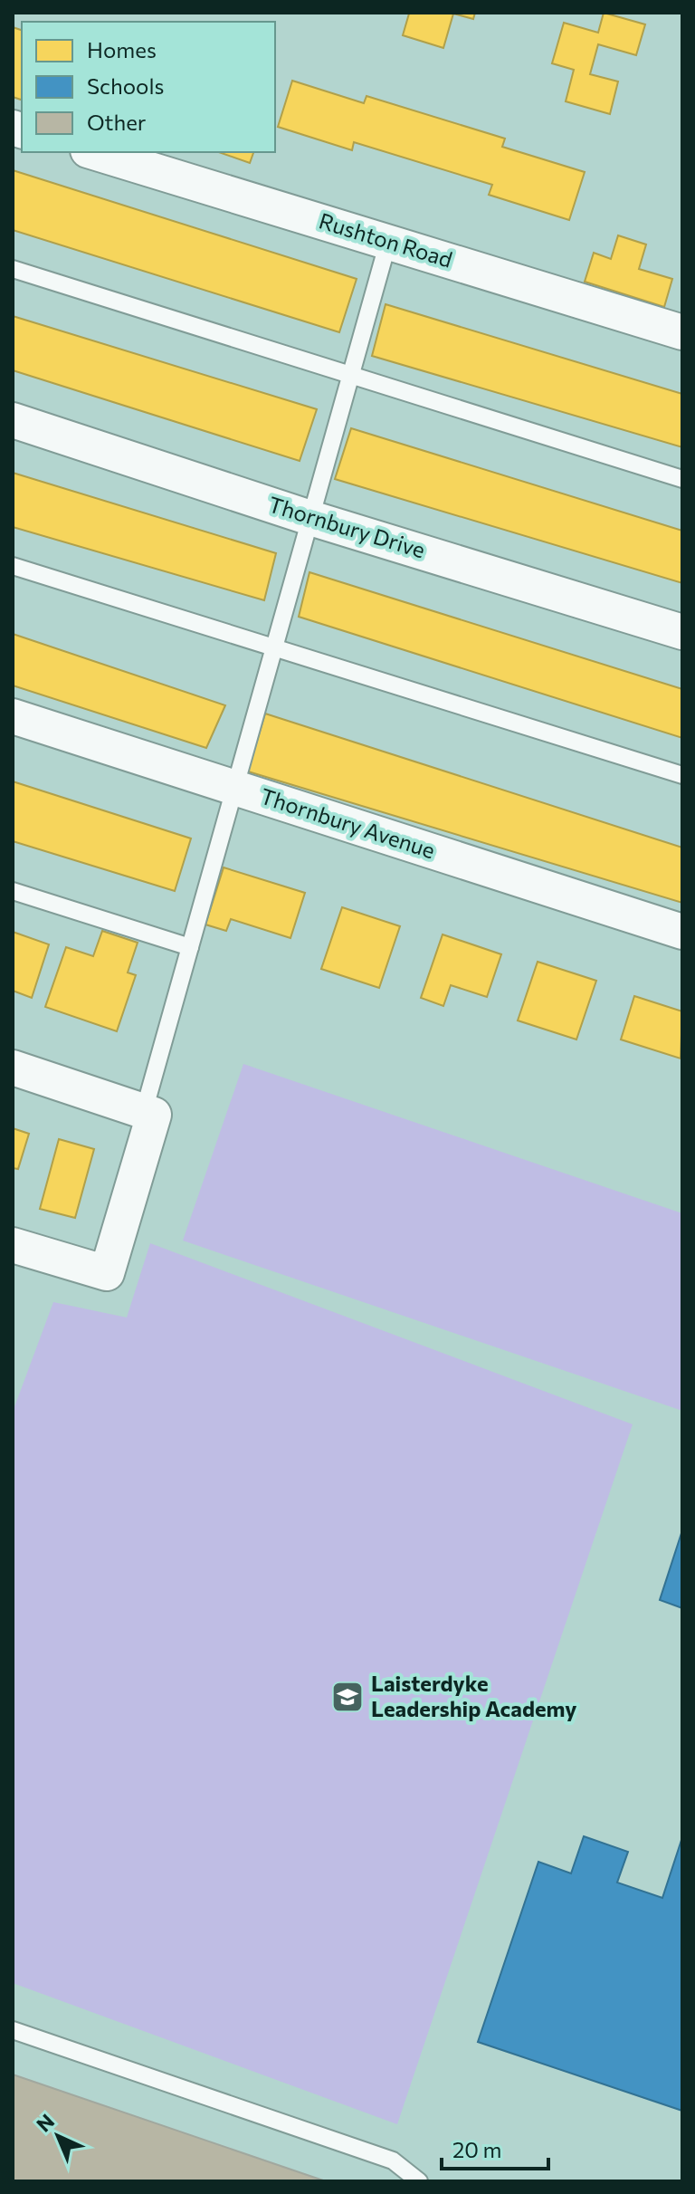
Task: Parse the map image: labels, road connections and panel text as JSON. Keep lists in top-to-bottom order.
{
  "streets": {
    "street": ["Rushton Road", "Thornbury Drive", "Thornbury Avenue"]
  },
  "places": {
    "school or university": ["Laisterdyke Leadership Academy"]
  },
  "legend": ["Homes", "Schools", "Other"],
  "scale_bar": "20 m",
  "north": "top left"
}
